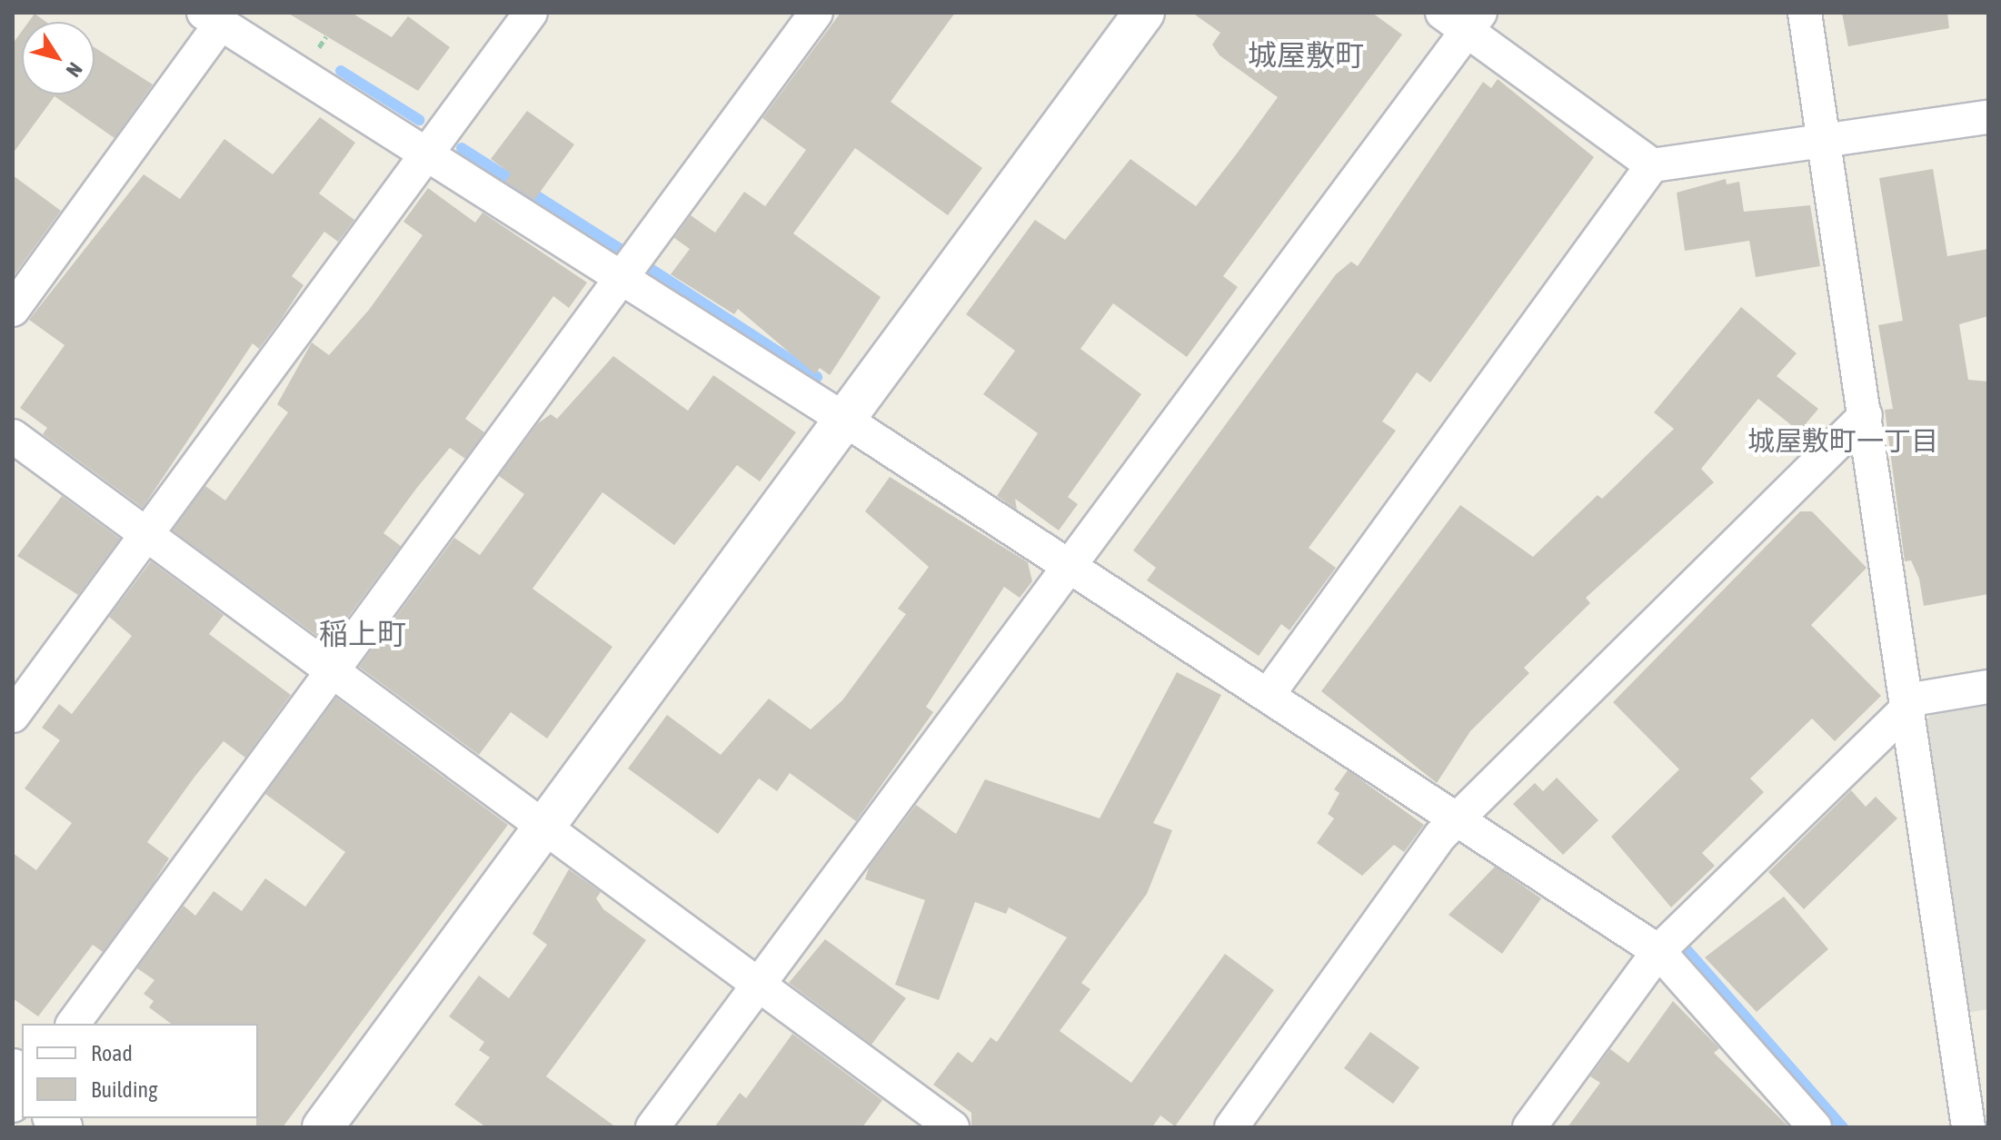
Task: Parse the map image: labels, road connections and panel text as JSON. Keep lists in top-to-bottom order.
{
  "districts": ["城屋敷町", "城屋敷町一丁目", "稲上町"],
  "legend": ["Road", "Building"],
  "north": "bottom right"
}
